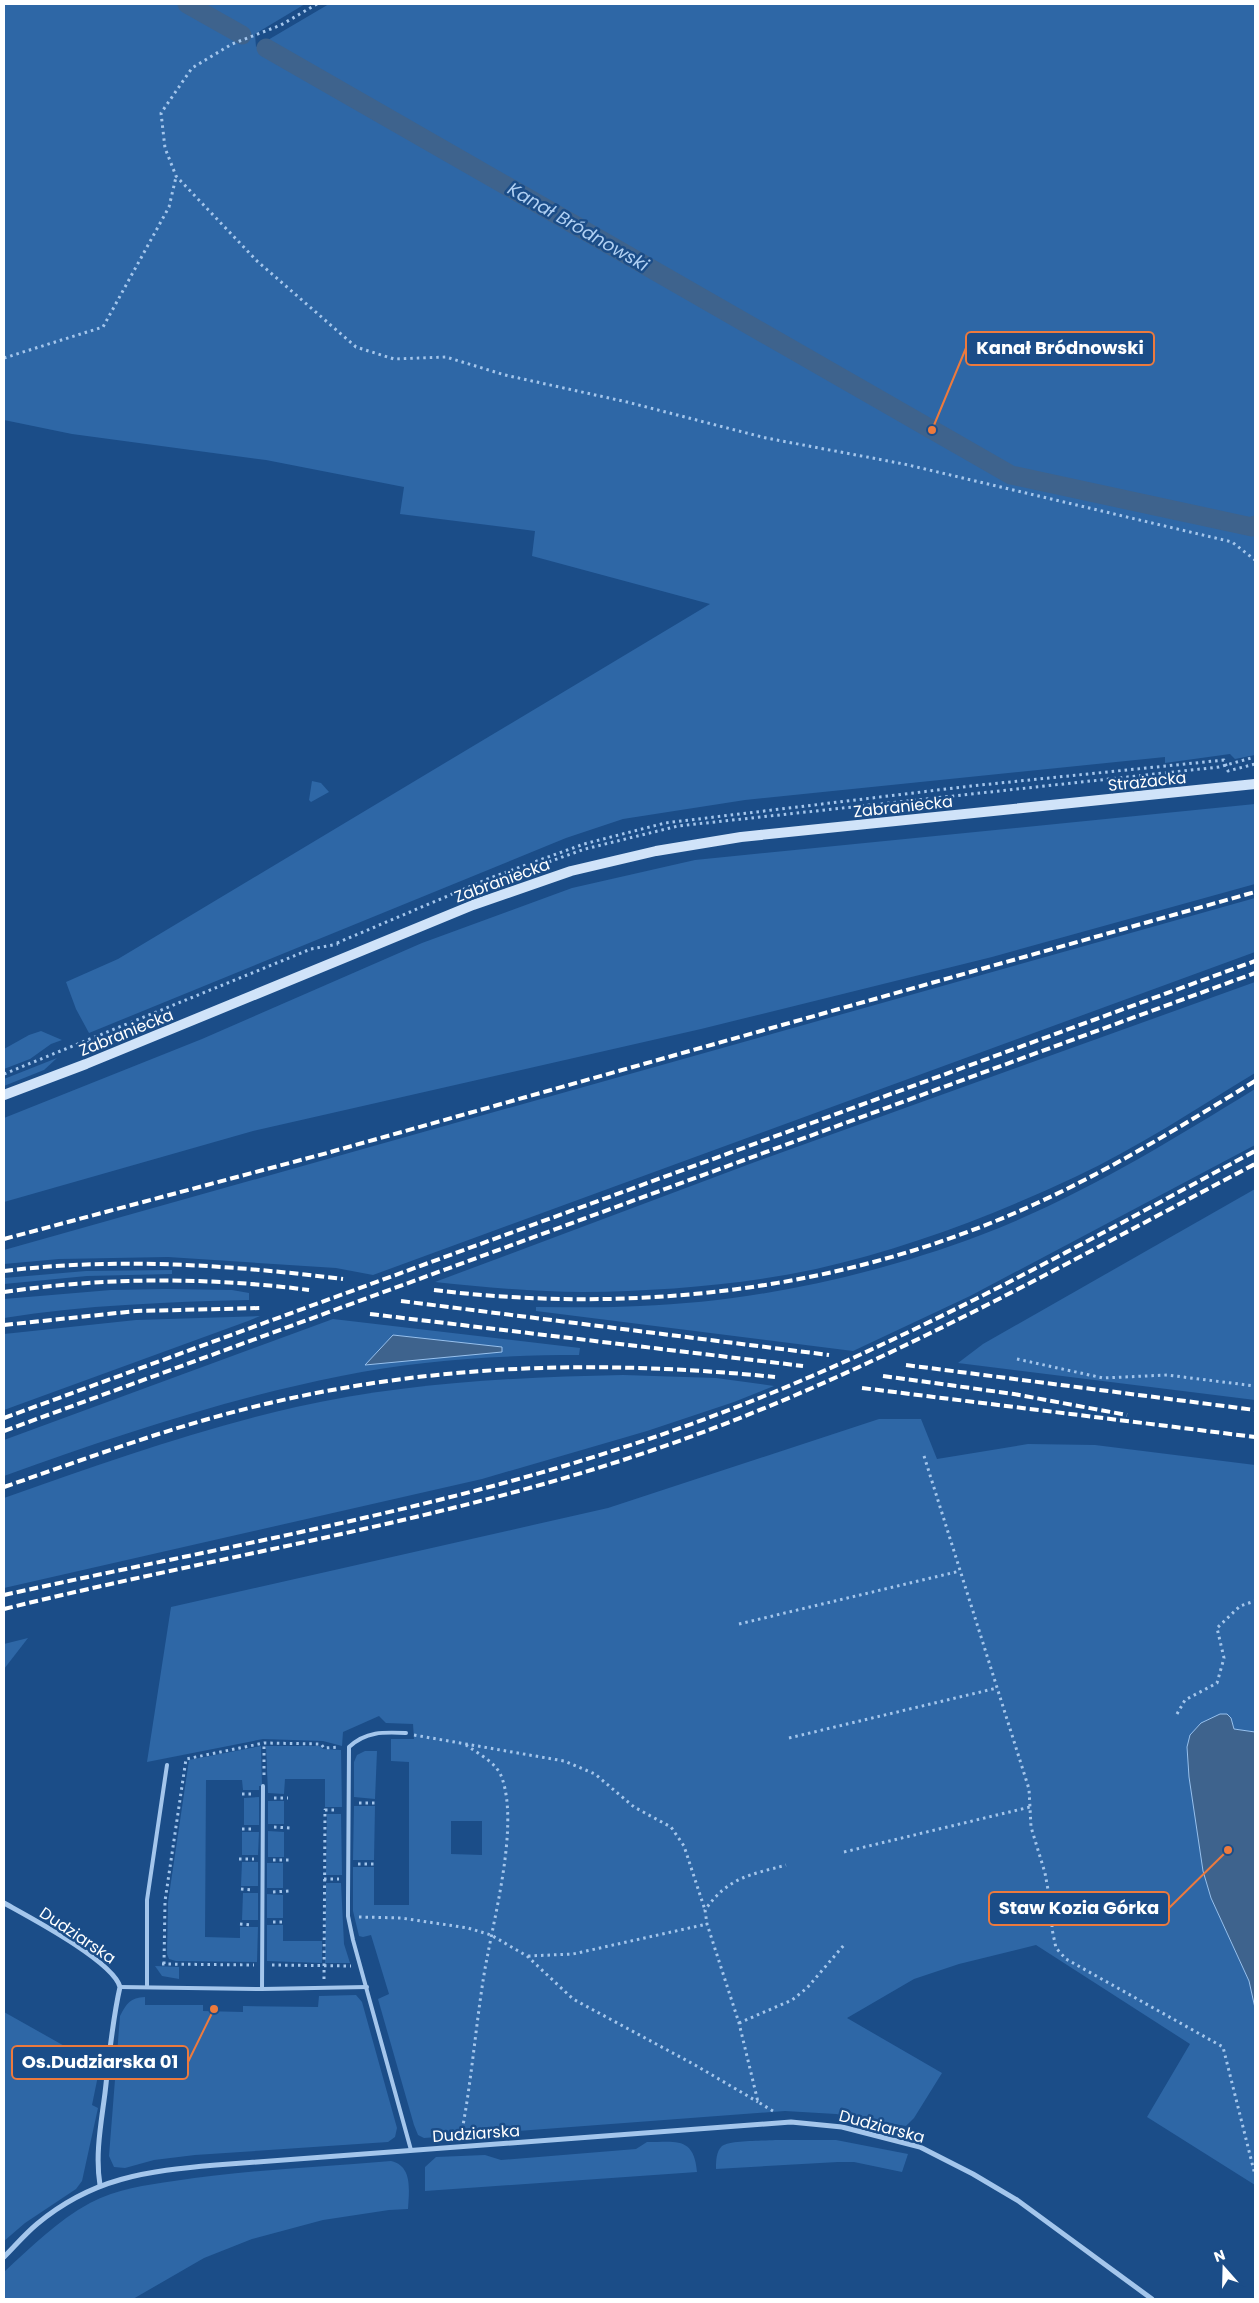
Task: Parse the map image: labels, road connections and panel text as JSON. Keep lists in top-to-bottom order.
{
  "streets": {
    "main road": ["Strażacka", "Zabraniecka"],
    "street": ["Dudziarska"]
  },
  "crossings": [
    ["Strażacka", "Zabraniecka"]
  ],
  "water": ["Kanał Bródnowski"],
  "places": ["Kanał Bródnowski", "Staw Kozia Górka", "Os.Dudziarska 01"],
  "north": "top"
}
